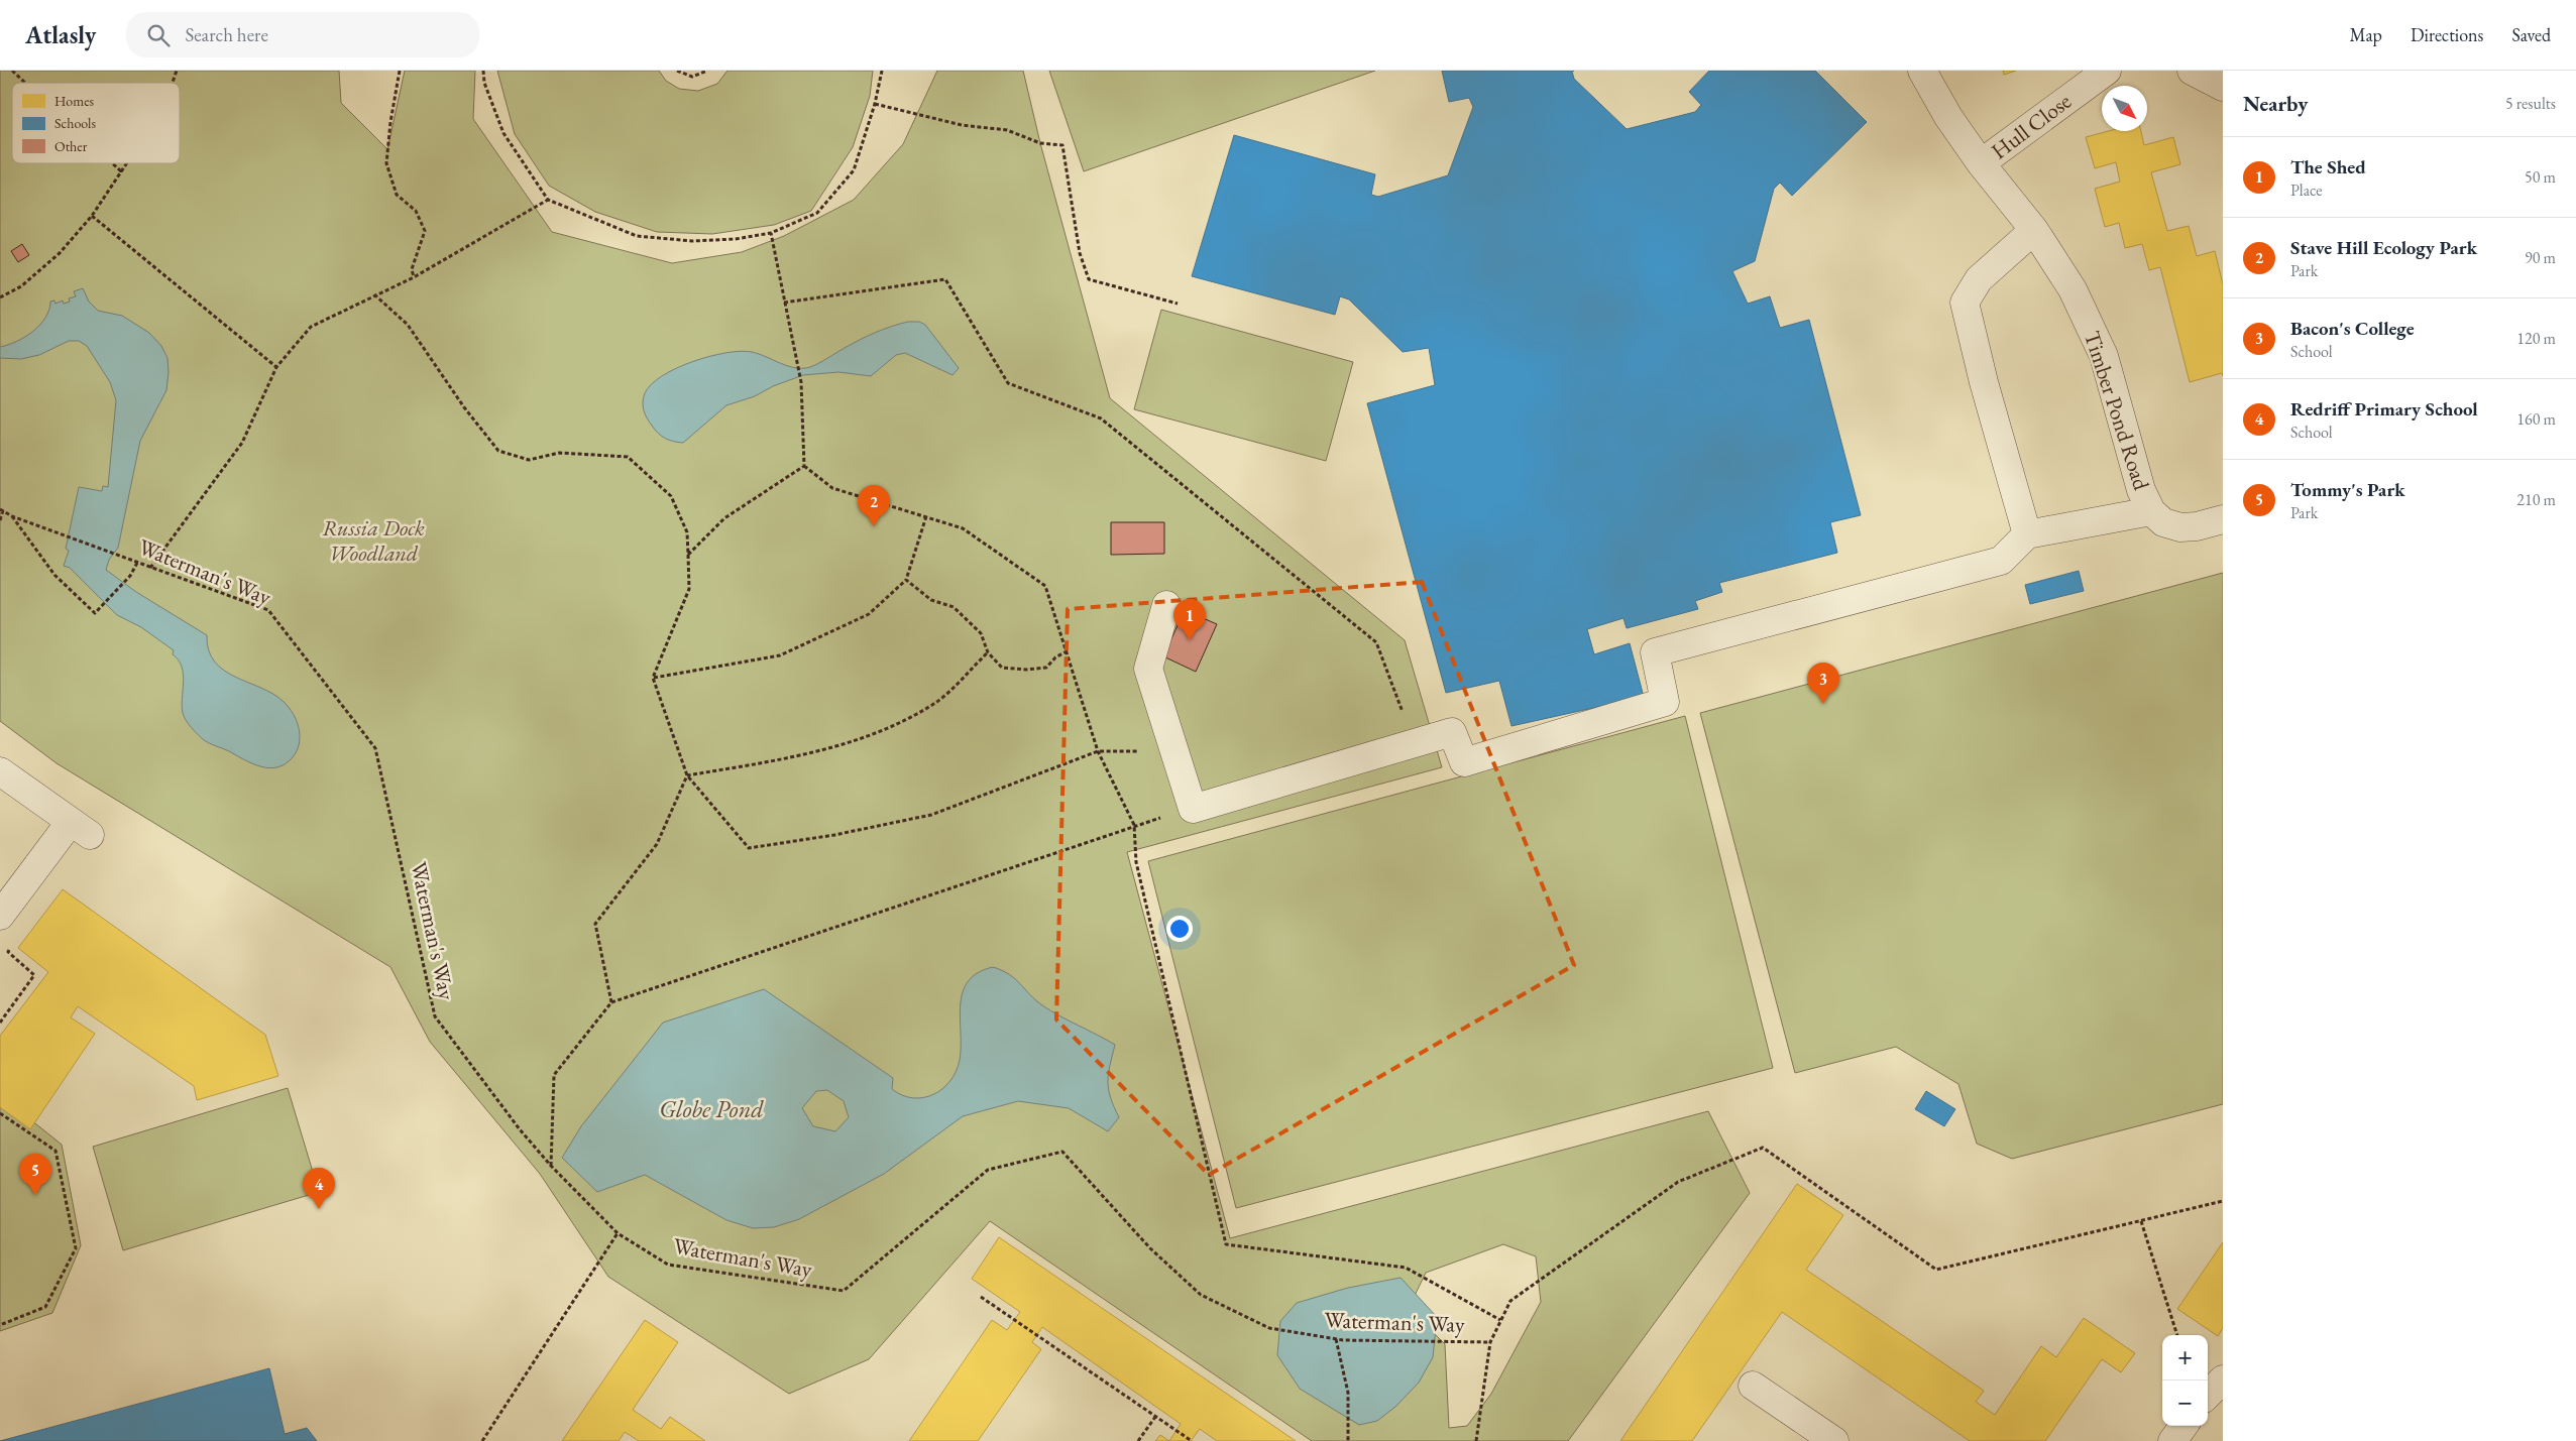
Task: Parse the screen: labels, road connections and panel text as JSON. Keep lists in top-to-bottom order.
{
  "streets": {
    "street": ["Hull Close", "Timber Pond Road"],
    "path": ["Waterman's Way"]
  },
  "crossings": [
    ["Hull Close", "Timber Pond Road"]
  ],
  "water": ["Globe Pond"],
  "parks": ["Russia Dock Woodland"],
  "legend": ["Homes", "Schools", "Other"],
  "north": "bottom right",
  "page": {
    "header": "Atlasly",
    "search": "Search here",
    "nav": ["Map", "Directions", "Saved"],
    "heading": ["Nearby", "5 results"],
    "list": [
      {
        "mark": "1",
        "name": "The Shed",
        "note": "Place",
        "value": "50 m"
      },
      {
        "mark": "2",
        "name": "Stave Hill Ecology Park",
        "note": "Park",
        "value": "90 m"
      },
      {
        "mark": "3",
        "name": "Bacon's College",
        "note": "School",
        "value": "120 m"
      },
      {
        "mark": "4",
        "name": "Redriff Primary School",
        "note": "School",
        "value": "160 m"
      },
      {
        "mark": "5",
        "name": "Tommy's Park",
        "note": "Park",
        "value": "210 m"
      }
    ],
    "pins": [
      "2",
      "1",
      "3",
      "5",
      "4"
    ],
    "map_buttons": ["+", "−"]
  }
}
